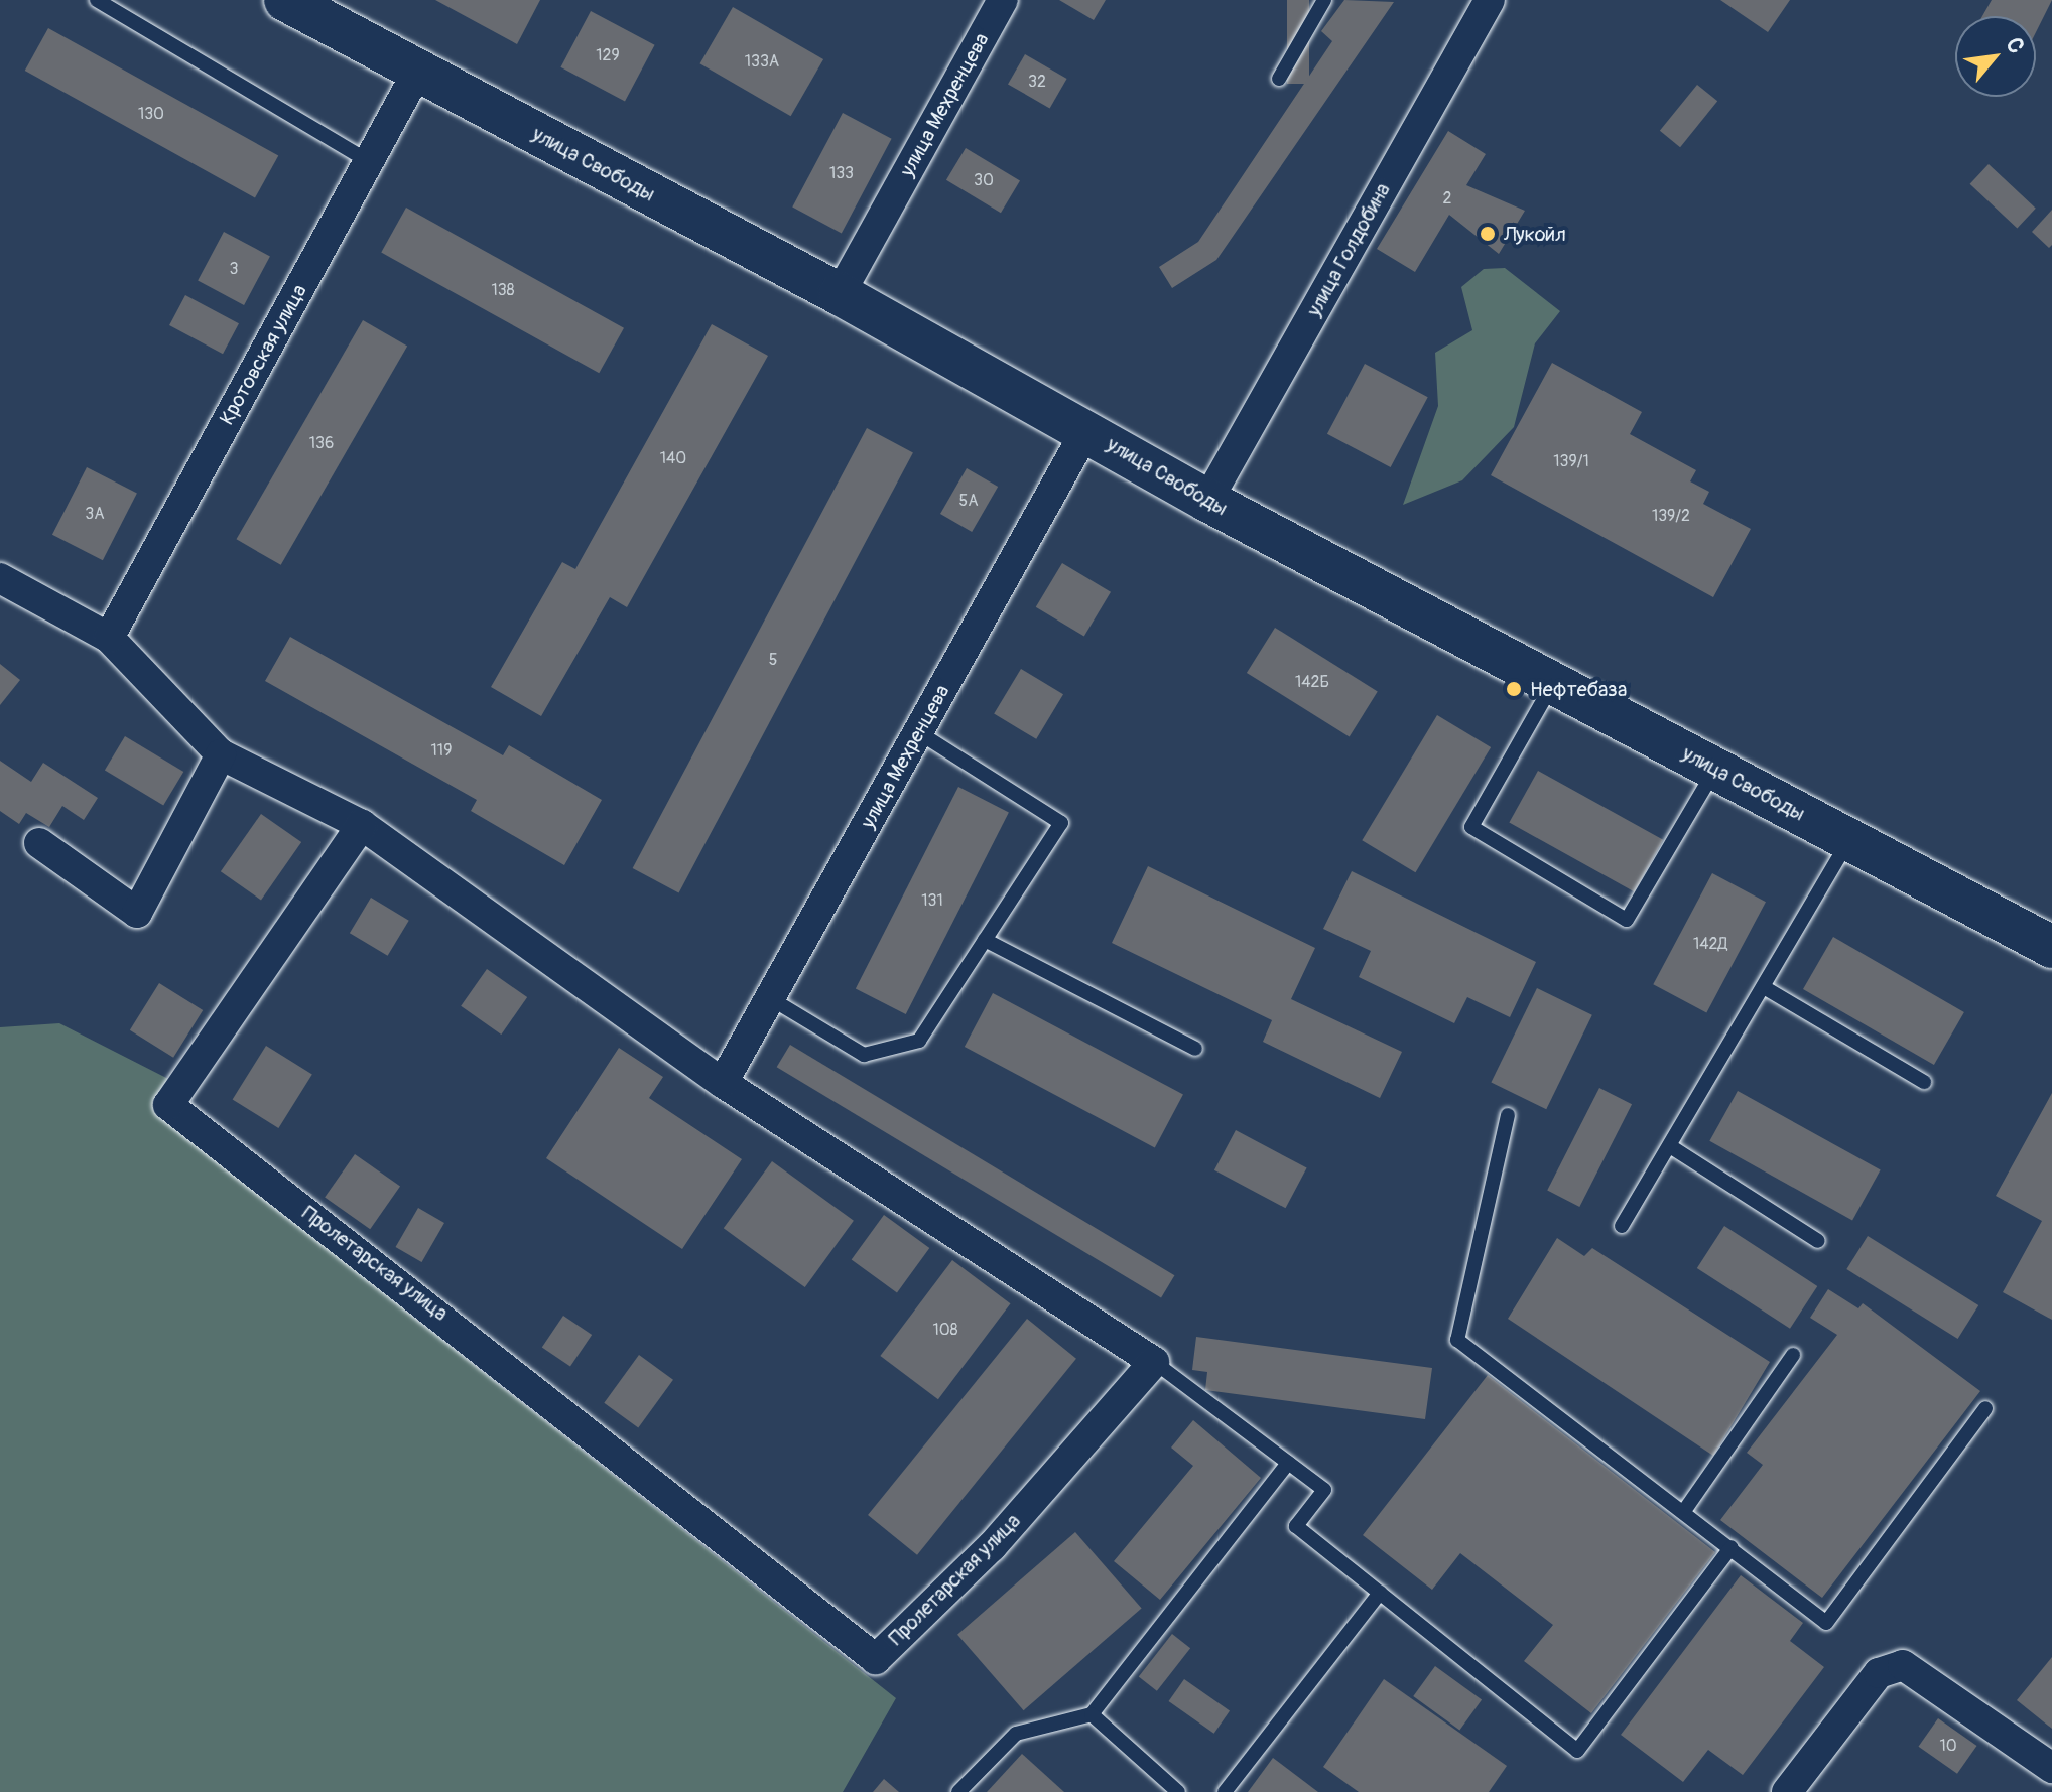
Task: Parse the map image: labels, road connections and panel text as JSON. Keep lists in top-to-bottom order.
{
  "streets": {
    "main road": ["улица Свободы"],
    "street": [
      "улица Мехренцева",
      "улица Голдобина",
      "Кротовская улица",
      "Пролетарская улица"
    ]
  },
  "crossings": [
    ["улица Мехренцева", "улица Свободы"],
    ["улица Свободы", "улица Голдобина"],
    ["улица Свободы", "Кротовская улица"]
  ],
  "places": ["Лукойл", "Нефтебаза"],
  "house_numbers": [
    "129",
    "133А",
    "32",
    "130",
    "133",
    "30",
    "2",
    "3",
    "138",
    "136",
    "140",
    "139/1",
    "5А",
    "3А",
    "139/2",
    "5",
    "142Б",
    "119",
    "131",
    "142Д",
    "108",
    "10"
  ],
  "north": "top right"
}
